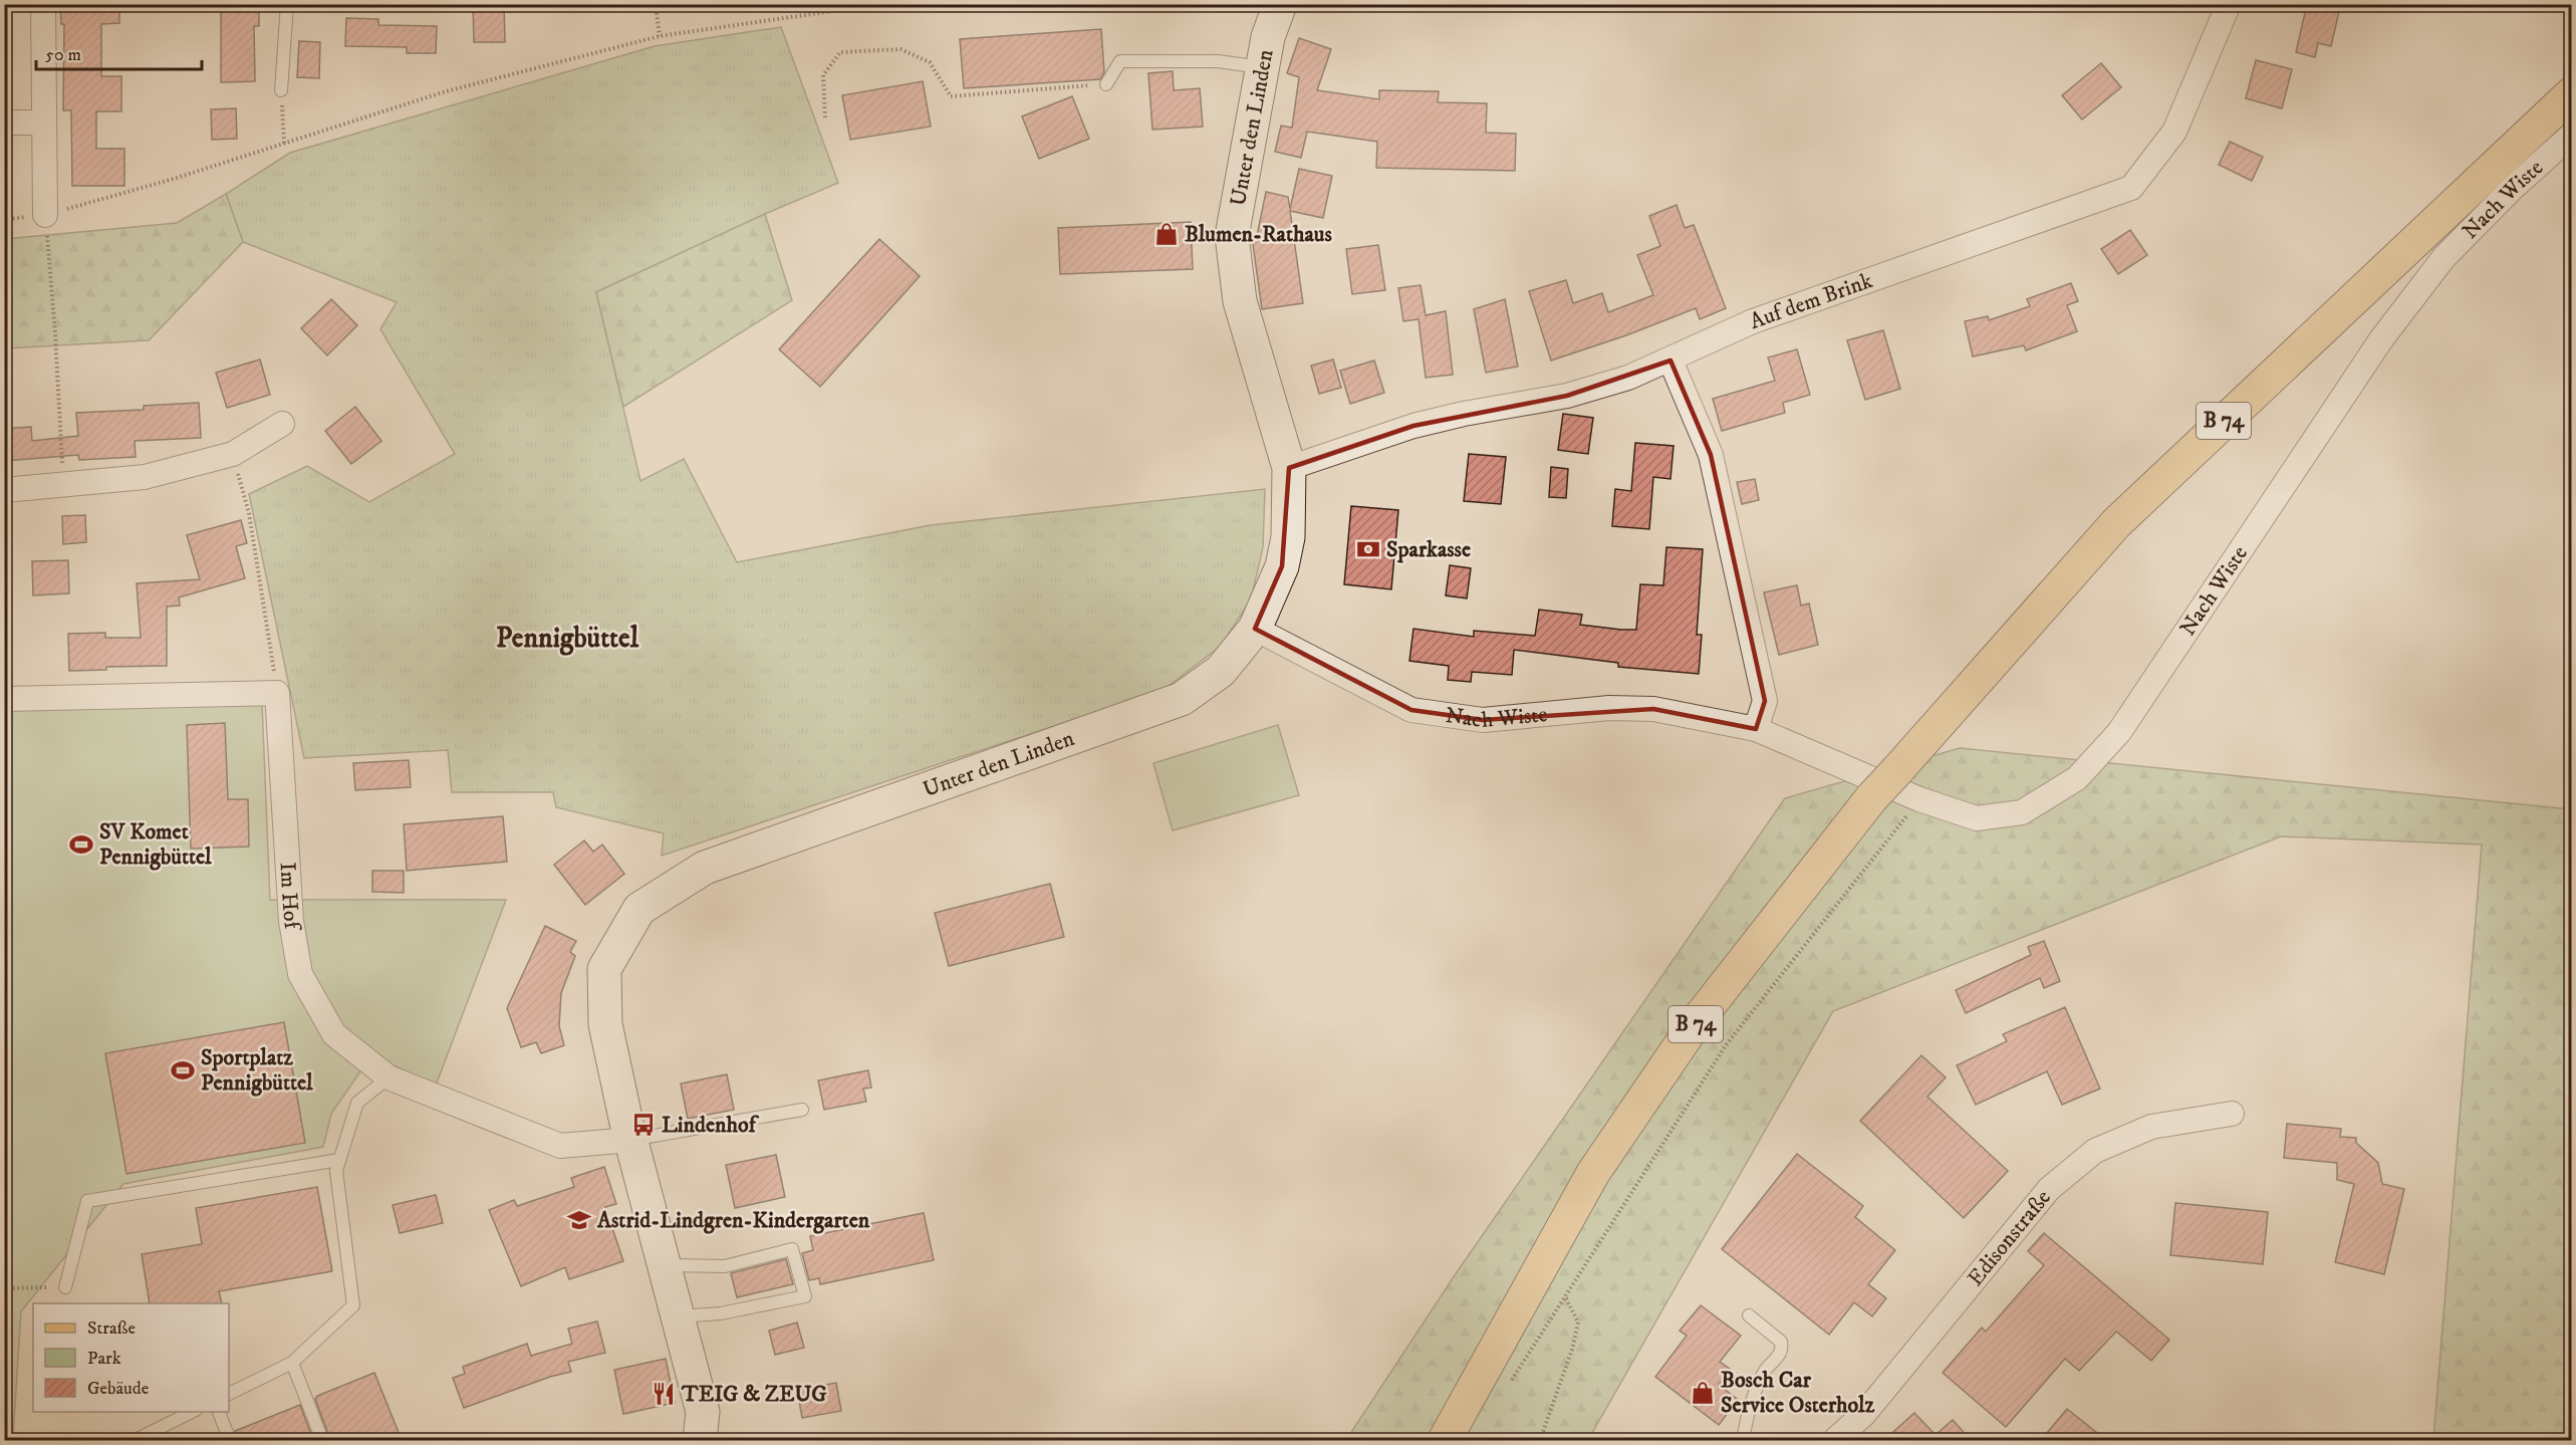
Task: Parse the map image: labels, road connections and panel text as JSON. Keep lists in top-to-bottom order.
{
  "streets": {
    "main road": ["B 74"],
    "street": [
      "Unter den Linden",
      "Nach Wiste",
      "Auf dem Brink",
      "Im Hof",
      "Edisonstraße"
    ]
  },
  "crossings": [
    ["Unter den Linden", "Nach Wiste"],
    ["Unter den Linden", "Auf dem Brink"],
    ["Unter den Linden", "Im Hof"]
  ],
  "districts": ["Pennigbüttel"],
  "places": {
    "shop": ["Blumen-Rathaus", "Bosch Car Service Osterholz"],
    "bank": ["Sparkasse"],
    "sports": ["SV Komet Pennigbüttel", "Sportplatz Pennigbüttel"],
    "bus stop": ["Lindenhof"],
    "school or university": ["Astrid-Lindgren-Kindergarten"],
    "restaurant": ["TEIG & ZEUG"]
  },
  "legend": ["Straße", "Park", "Gebäude"],
  "scale_bar": "50 m"
}
